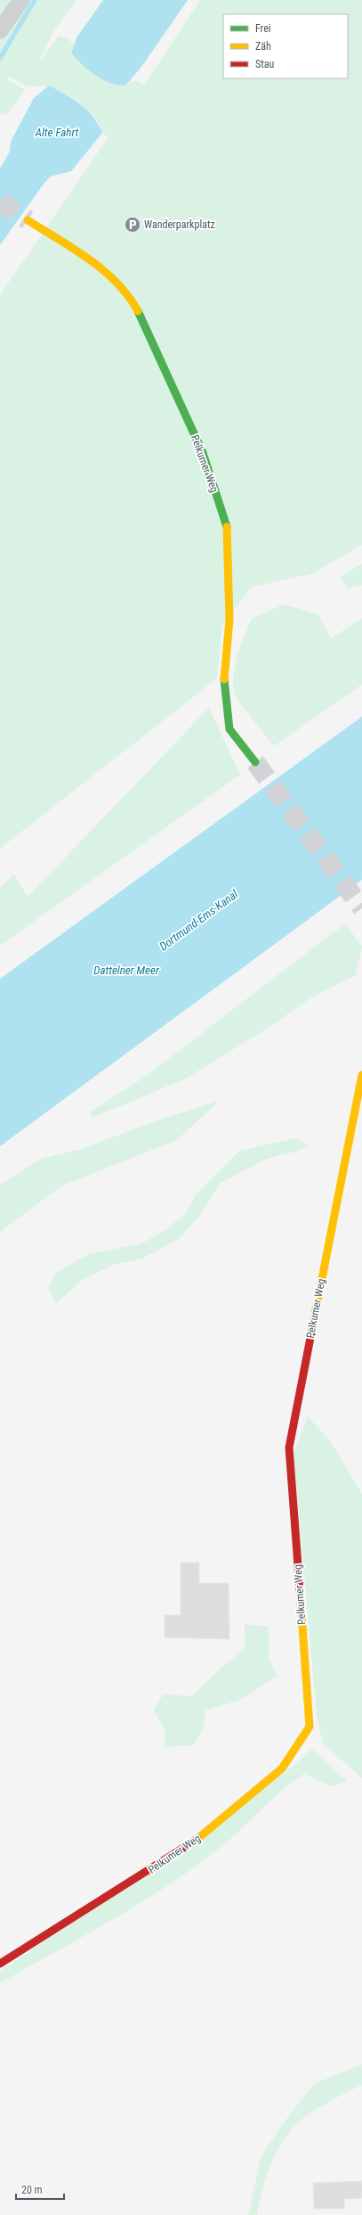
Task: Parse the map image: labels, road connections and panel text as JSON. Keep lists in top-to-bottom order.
{
  "streets": {
    "street": ["Pelkumer Weg"]
  },
  "water": ["Alte Fahrt", "Dortmund-Ems-Kanal", "Dattelner Meer"],
  "places": {
    "parking": ["Wanderparkplatz"]
  },
  "legend": ["Frei", "Zäh", "Stau"],
  "scale_bar": "20 m"
}
